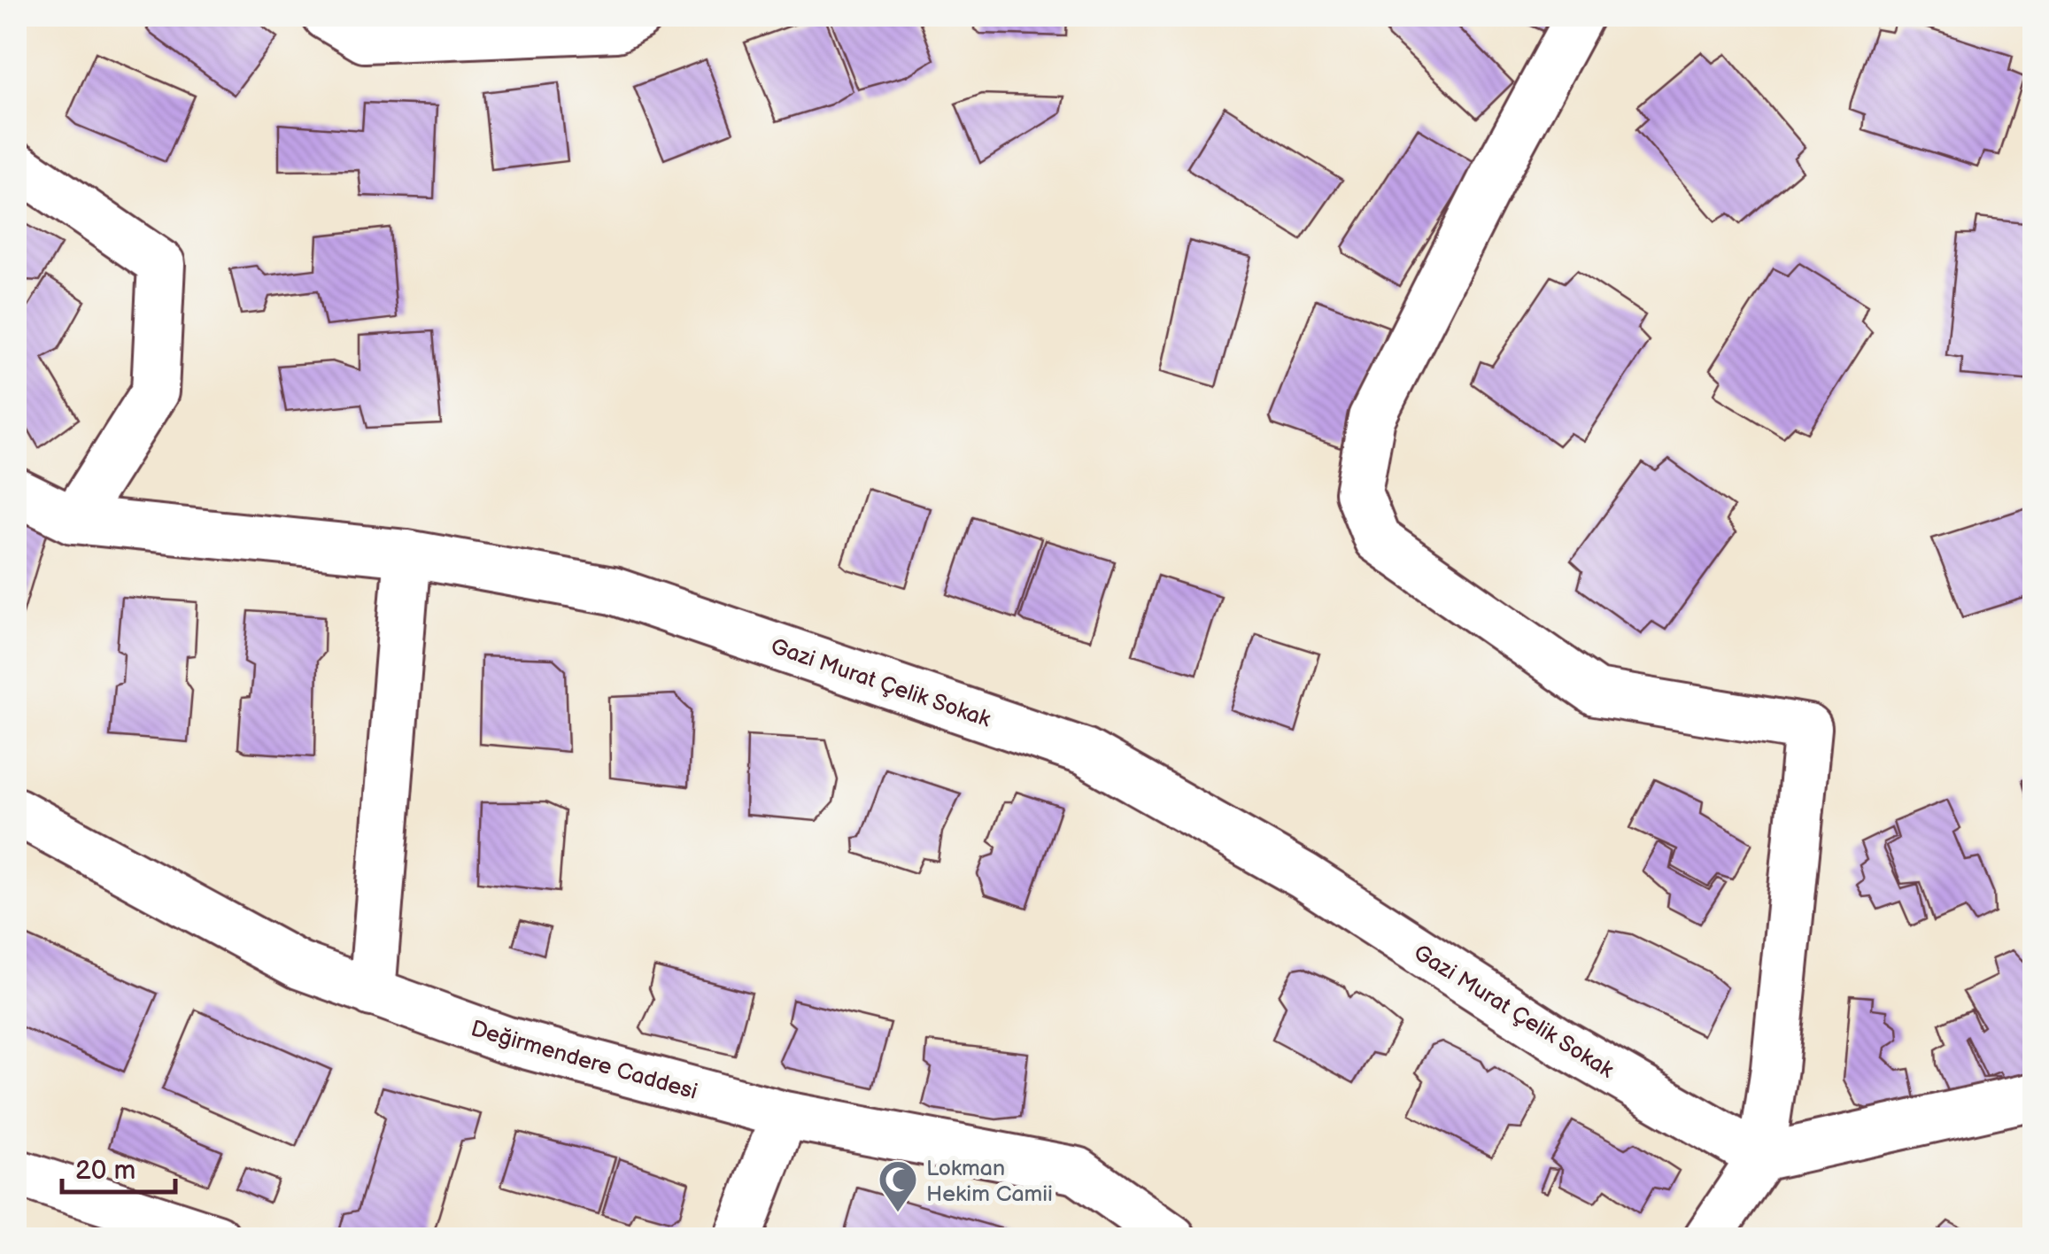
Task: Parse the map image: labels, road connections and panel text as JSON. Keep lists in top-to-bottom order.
{
  "streets": {
    "street": ["Gazi Murat Çelik Sokak", "Değirmendere Caddesi"]
  },
  "places": {
    "mosque": ["Lokman Hekim Camii"]
  },
  "scale_bar": "20 m"
}
